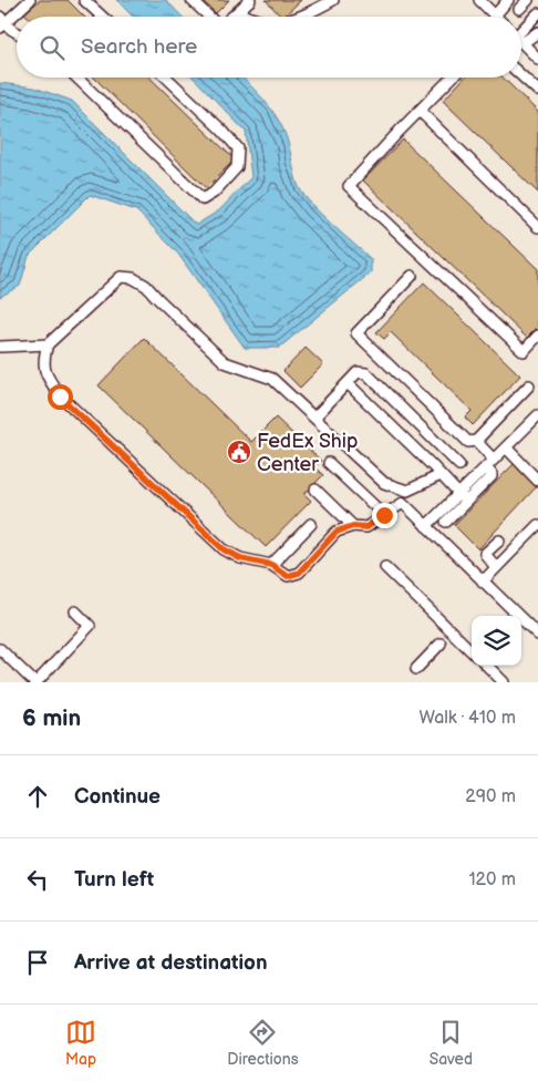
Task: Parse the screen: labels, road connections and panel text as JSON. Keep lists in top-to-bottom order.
{
  "places": {
    "public building": ["FedEx Ship Center"]
  },
  "page": {
    "search": "Search here",
    "heading": ["6 min", "Walk · 410 m"],
    "list": [
      ["Continue", "290 m"],
      ["Turn left", "120 m"],
      "Arrive at destination"
    ],
    "nav": ["Map", "Directions", "Saved"]
  }
}
